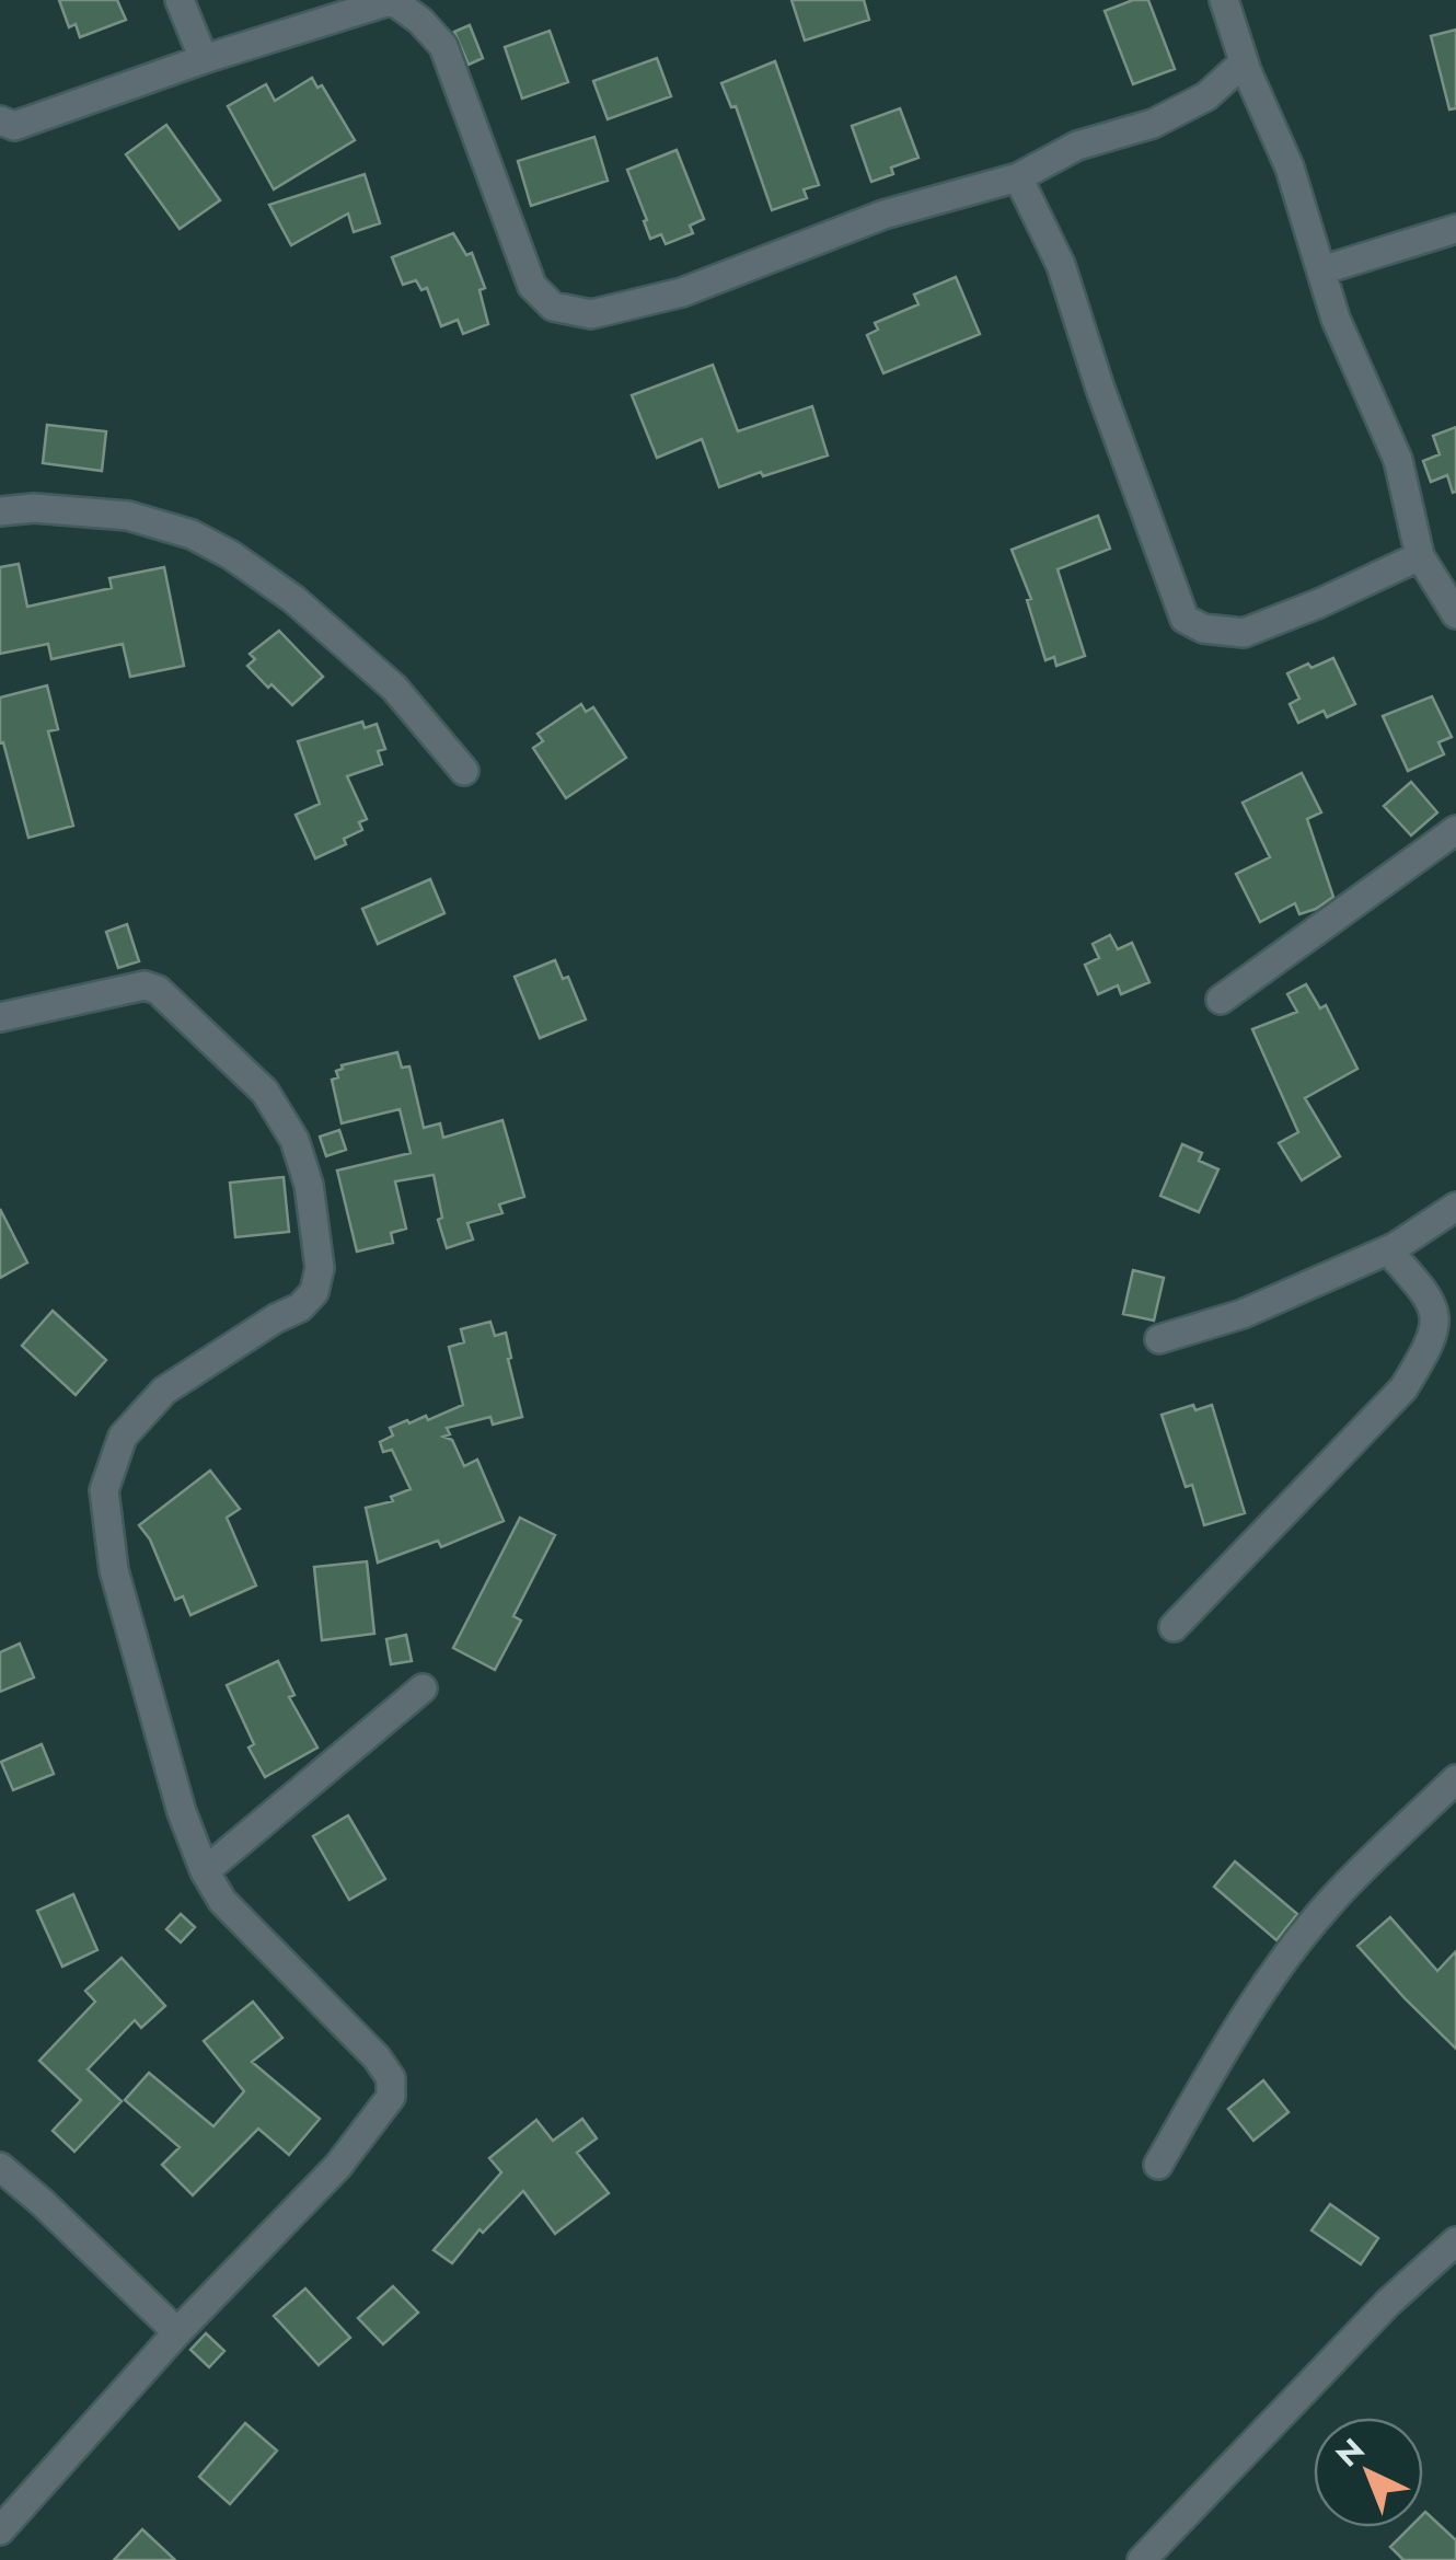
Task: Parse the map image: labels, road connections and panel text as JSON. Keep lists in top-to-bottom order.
{
  "north": "top left"
}
